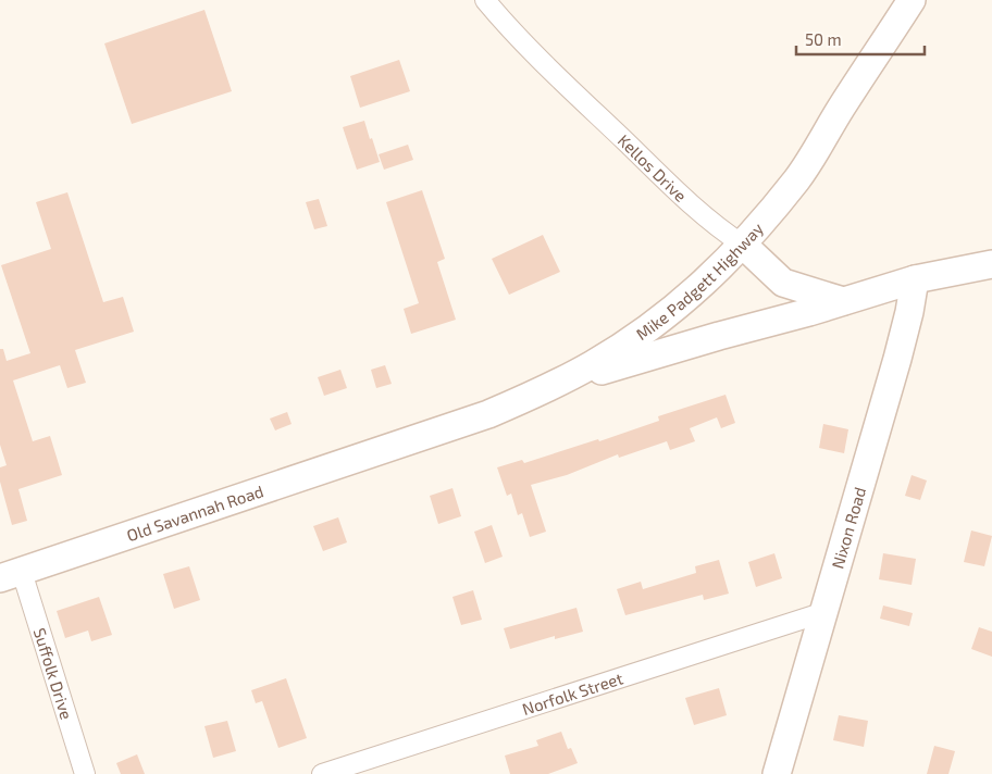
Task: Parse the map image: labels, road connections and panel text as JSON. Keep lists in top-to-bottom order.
{
  "streets": {
    "main road": [
      "Kellos Drive",
      "Mike Padgett Highway",
      "Old Savannah Road",
      "Nixon Road"
    ],
    "street": ["Suffolk Drive", "Norfolk Street"]
  },
  "crossings": [
    ["Kellos Drive", "Mike Padgett Highway"],
    ["Mike Padgett Highway", "Old Savannah Road"],
    ["Old Savannah Road", "Suffolk Drive"],
    ["Nixon Road", "Norfolk Street"]
  ],
  "scale_bar": "50 m"
}
